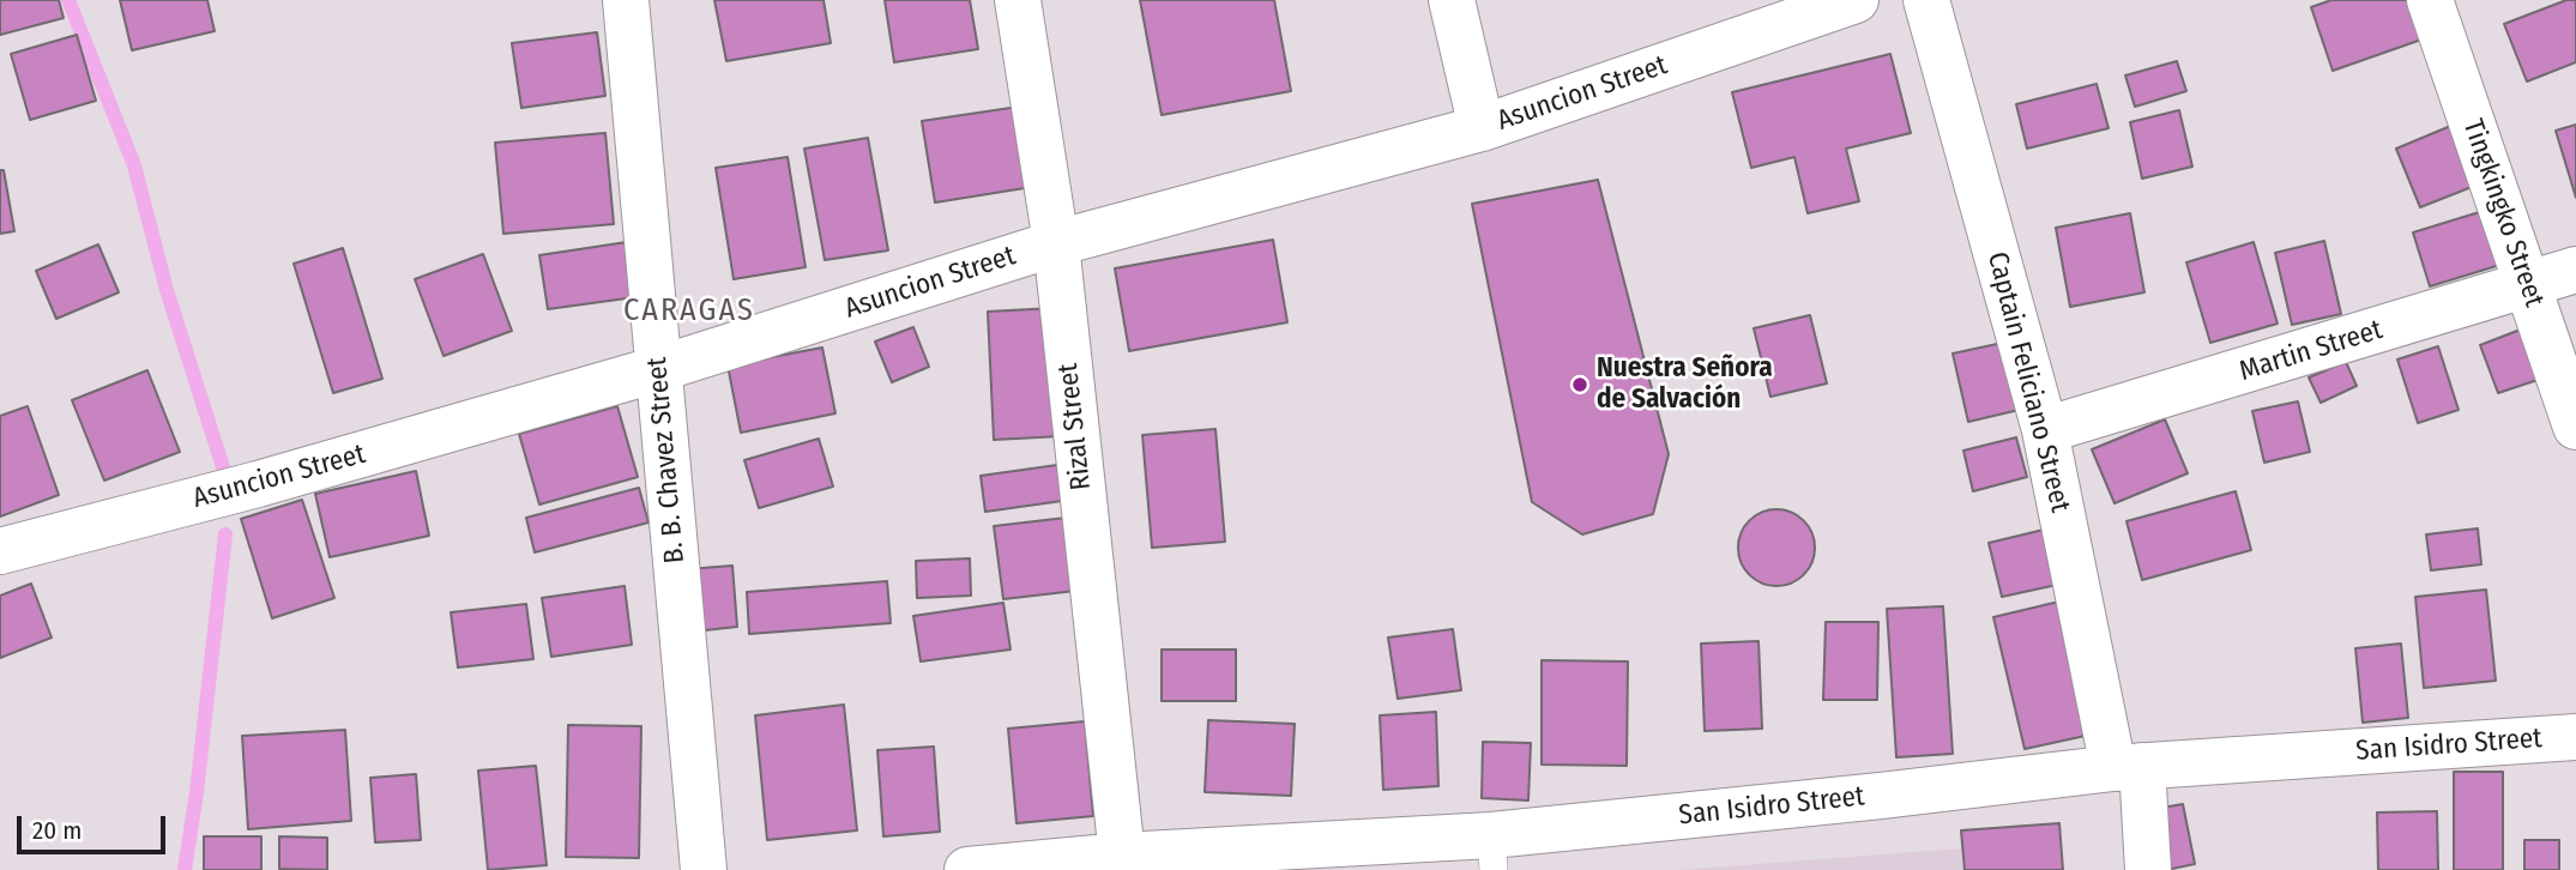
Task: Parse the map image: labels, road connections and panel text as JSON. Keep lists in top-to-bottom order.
{
  "streets": {
    "street": [
      "Asuncion Street",
      "Tingkingko Street",
      "Martin Street",
      "Captain Feliciano Street",
      "Rizal Street",
      "B. B. Chavez Street",
      "San Isidro Street"
    ]
  },
  "crossings": [
    ["Asuncion Street", "Rizal Street"],
    ["Asuncion Street", "B. B. Chavez Street"],
    ["Tingkingko Street", "Martin Street"],
    ["Martin Street", "Captain Feliciano Street"],
    ["Captain Feliciano Street", "San Isidro Street"],
    ["Rizal Street", "San Isidro Street"]
  ],
  "districts": ["CARAGAS"],
  "places": ["Nuestra Señora de Salvación"],
  "scale_bar": "20 m"
}
